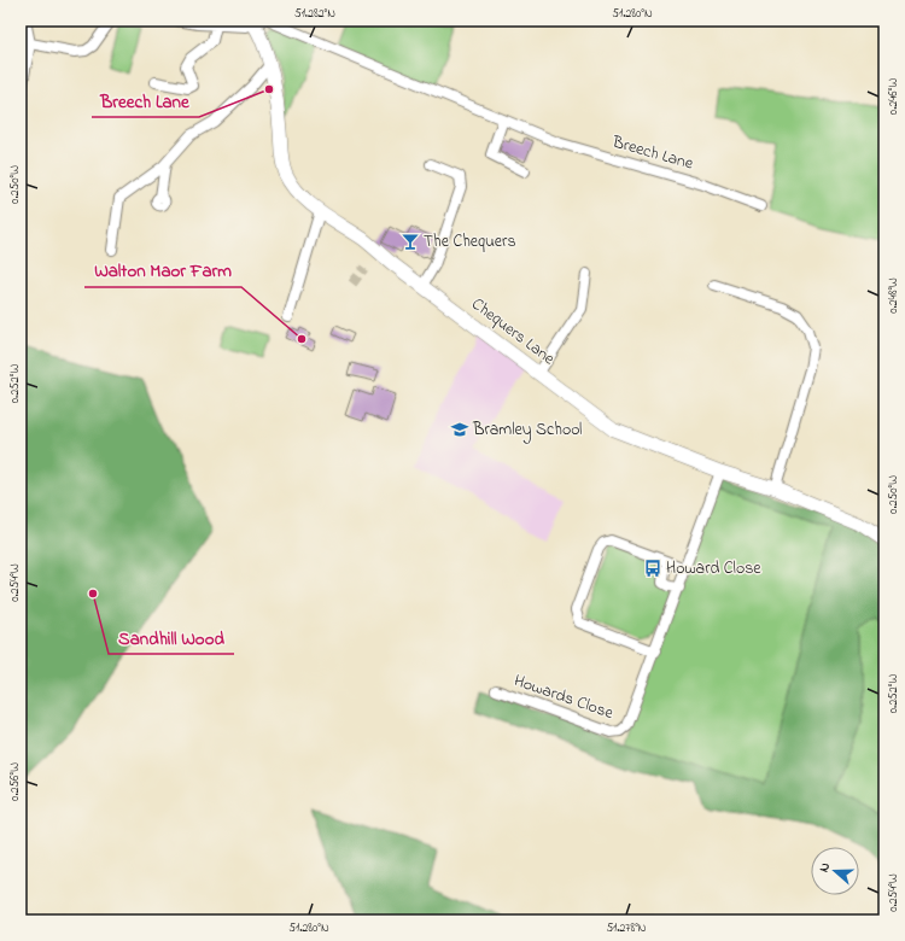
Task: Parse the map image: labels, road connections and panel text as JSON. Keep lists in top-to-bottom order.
{
  "streets": {
    "main road": ["Chequers Lane"],
    "street": ["Breech Lane", "Howards Close"]
  },
  "crossings": [
    ["Chequers Lane", "Howards Close"]
  ],
  "places": {
    "other": ["Breech Lane", "Walton Maor Farm", "Sandhill Wood"],
    "bar": ["The Chequers"],
    "school or university": ["Bramley School"],
    "bus stop": ["Howard Close"]
  },
  "north": "left",
  "coordinates": [
    "51.282°N",
    "51.280°N",
    "0.246°W",
    "0.250°W",
    "0.248°W",
    "0.252°W",
    "0.254°W",
    "0.256°W",
    "51.278°N"
  ]
}
